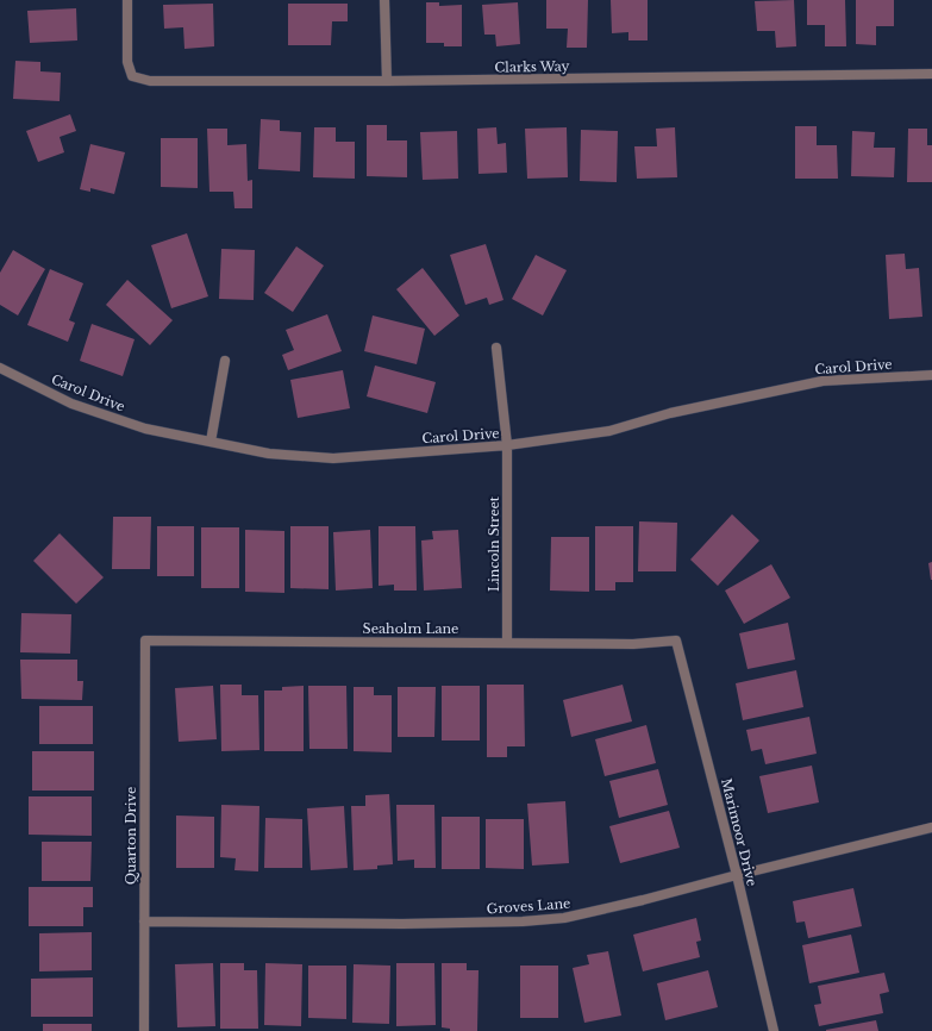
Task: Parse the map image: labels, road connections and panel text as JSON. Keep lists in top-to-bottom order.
{
  "streets": {
    "street": [
      "Clarks Way",
      "Carol Drive",
      "Lincoln Street",
      "Seaholm Lane",
      "Marimoor Drive",
      "Quarton Drive",
      "Groves Lane"
    ]
  },
  "crossings": [
    ["Carol Drive", "Lincoln Street"],
    ["Lincoln Street", "Seaholm Lane"],
    ["Seaholm Lane", "Marimoor Drive"],
    ["Seaholm Lane", "Quarton Drive"],
    ["Marimoor Drive", "Groves Lane"],
    ["Quarton Drive", "Groves Lane"]
  ]
}
